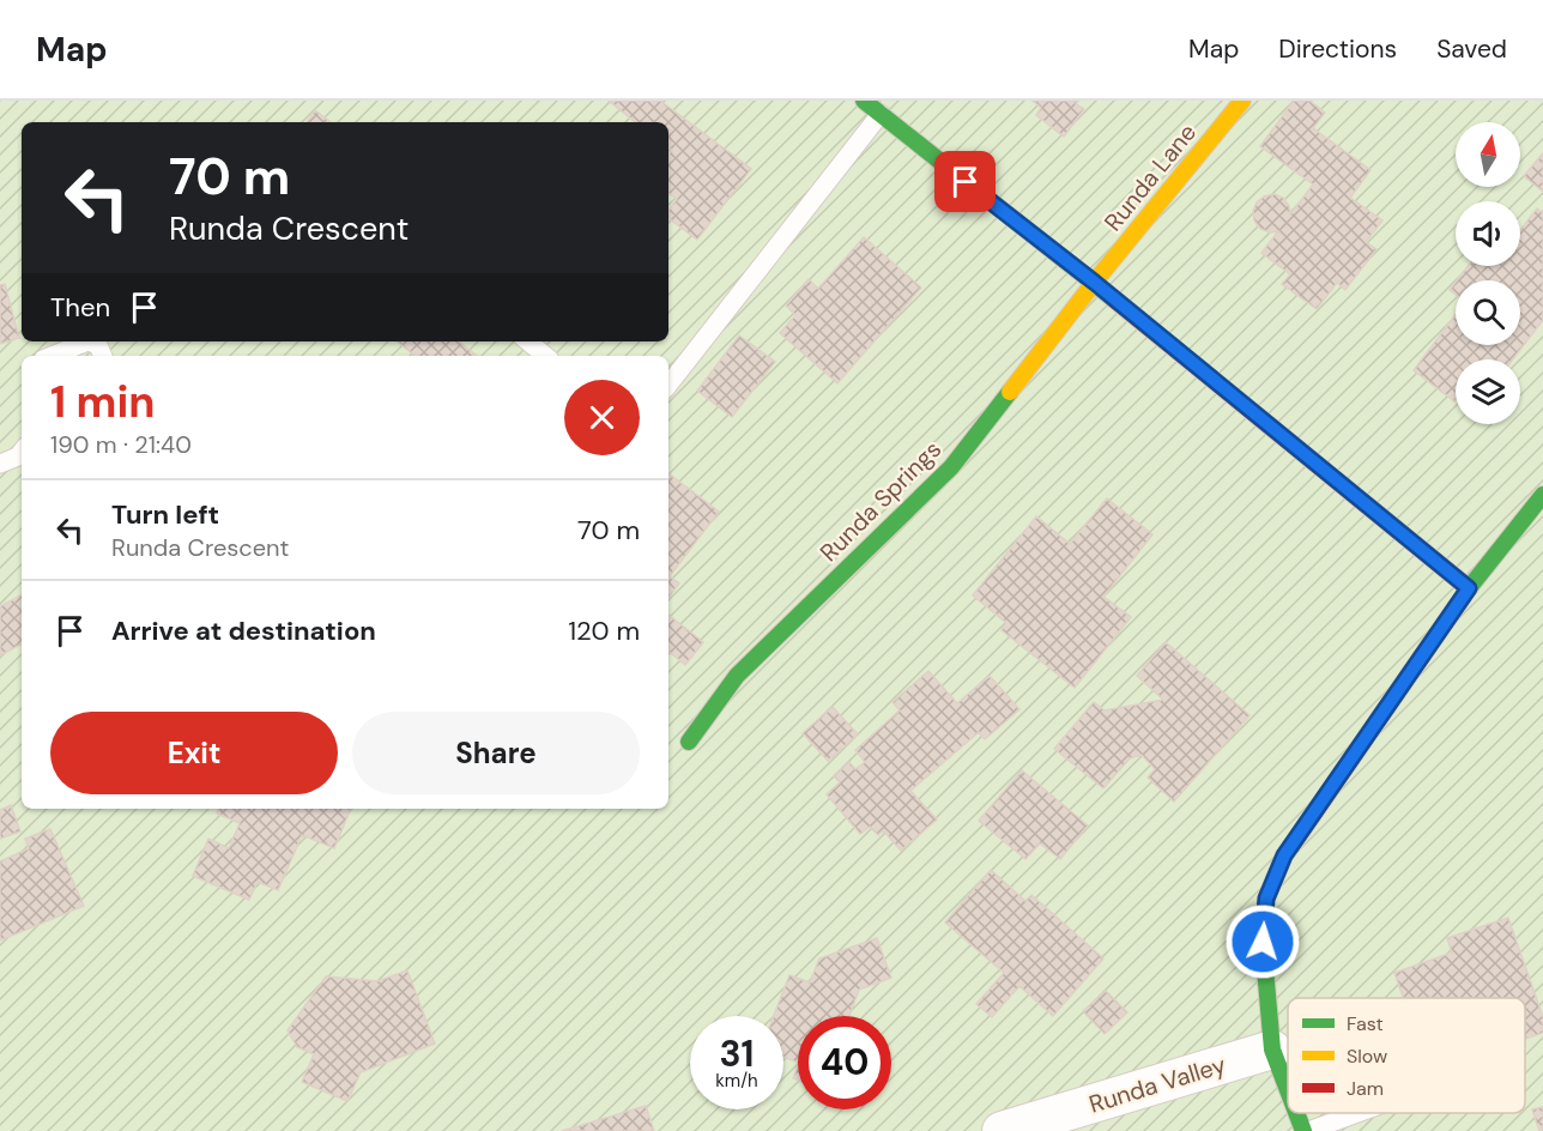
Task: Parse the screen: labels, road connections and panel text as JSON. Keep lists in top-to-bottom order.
{
  "streets": {
    "street": ["Runda Lane", "Runda Springs", "Runda Valley"]
  },
  "crossings": [
    ["Runda Lane", "Runda Springs"]
  ],
  "legend": ["Fast", "Slow", "Jam"],
  "north": "top",
  "page": {
    "header": "Map",
    "nav": ["Map", "Directions", "Saved"],
    "turn": ["70 m", "Runda Crescent"],
    "then": "Then",
    "heading": ["1 min", "190 m · 21:40"],
    "list": [
      {
        "name": "Turn left",
        "note": "Runda Crescent",
        "value": "70 m"
      },
      {
        "name": "Arrive at destination",
        "value": "120 m"
      }
    ],
    "buttons": ["Exit", "Share"],
    "speed": "31 km/h",
    "limit": "40"
  }
}
